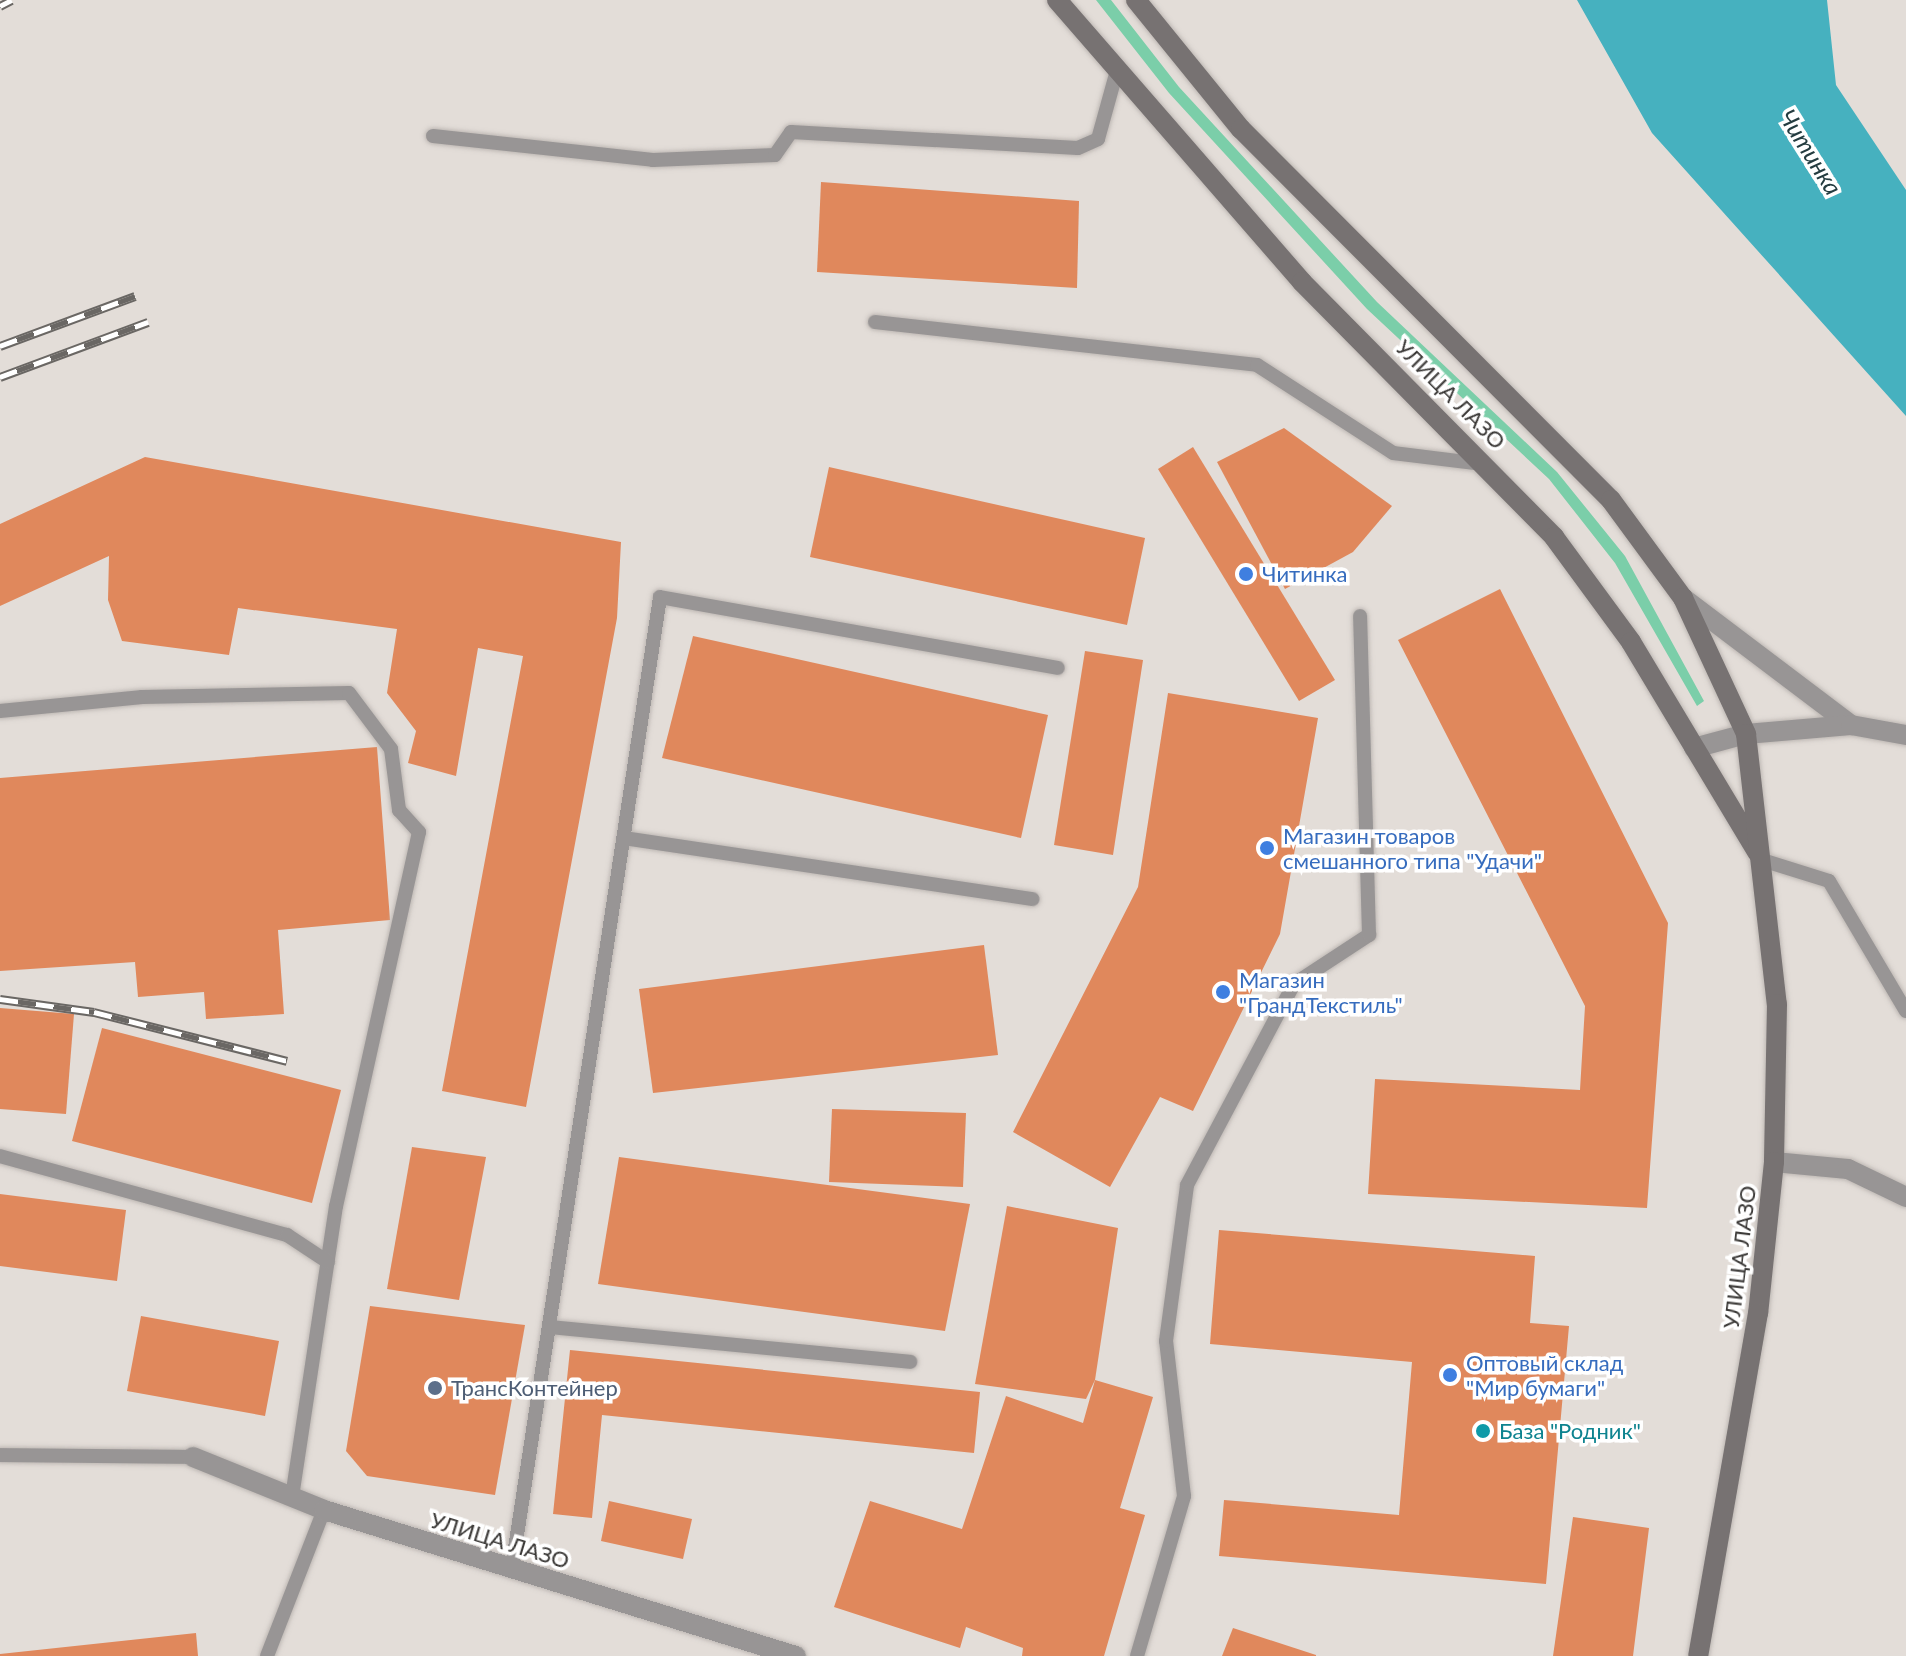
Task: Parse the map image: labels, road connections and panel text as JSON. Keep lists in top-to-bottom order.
{
  "streets": {
    "main road": ["УЛИЦА ЛАЗО"]
  },
  "water": ["Читинка"],
  "places": [
    "Читинка",
    "Магазин товаров смешанного типа \"Удачи\"",
    "Магазин \"ГрандТекстиль\"",
    "Оптовый склад \"Мир бумаги\"",
    "ТрансКонтейнер",
    "База \"Родник\""
  ]
}
